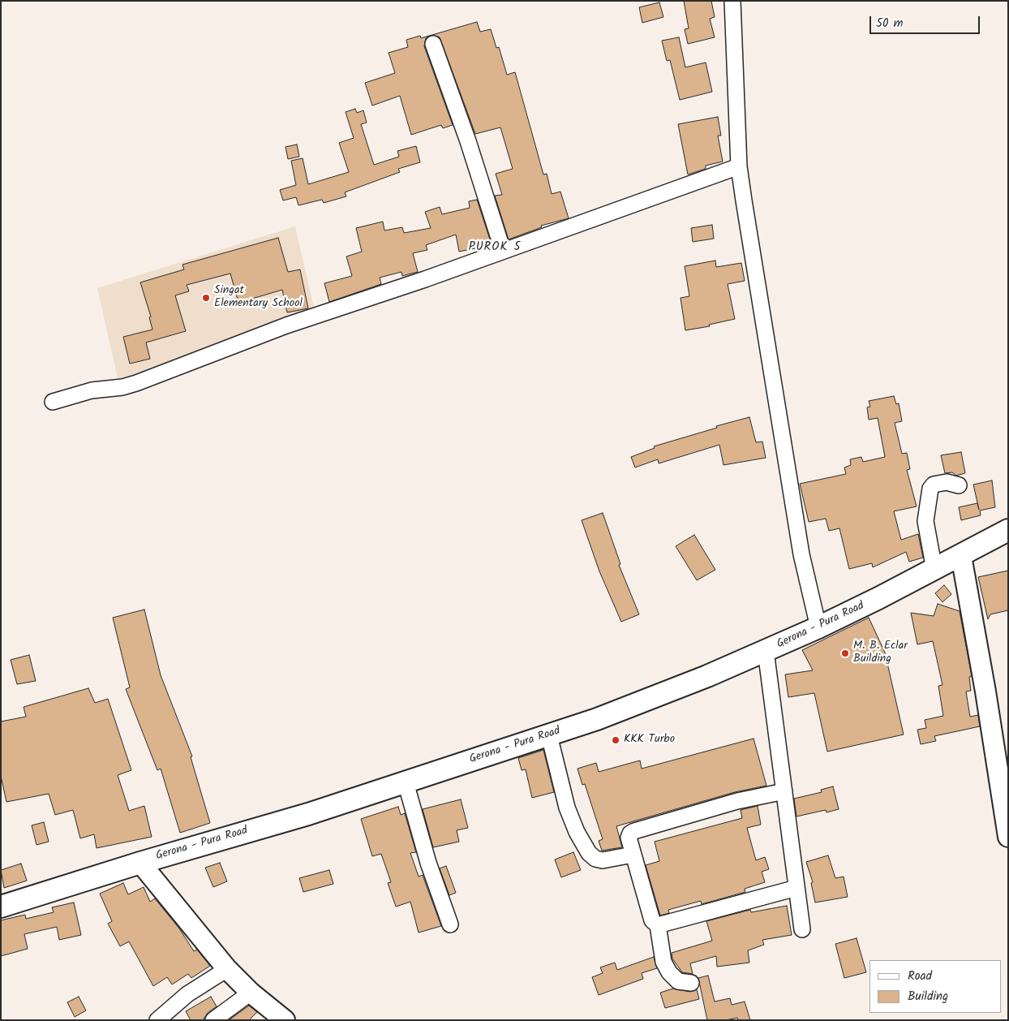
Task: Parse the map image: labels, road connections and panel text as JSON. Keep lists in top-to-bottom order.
{
  "streets": {
    "main road": ["Gerona - Pura Road"]
  },
  "districts": ["PUROK 5"],
  "places": ["Singat Elementary School", "M. B. Eclar Building", "KKK Turbo"],
  "legend": ["Road", "Building"],
  "scale_bar": "50 m"
}
